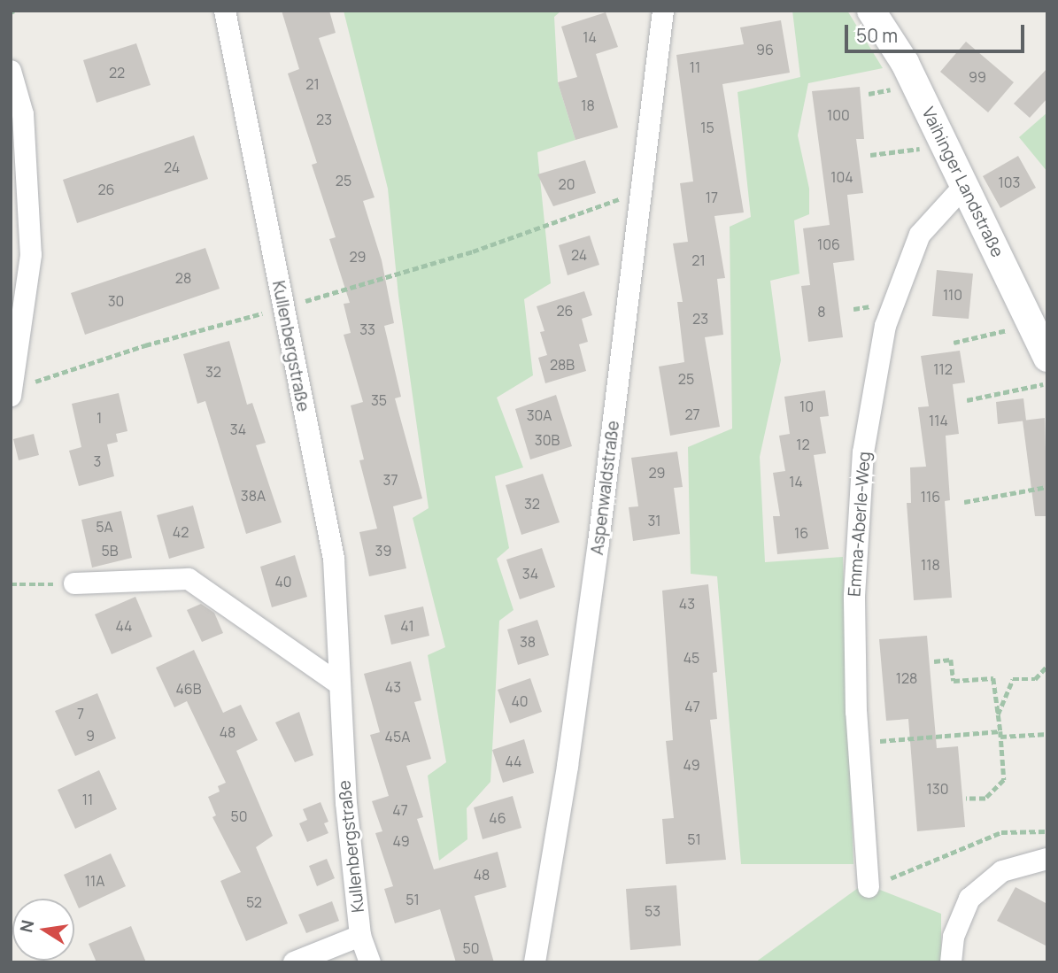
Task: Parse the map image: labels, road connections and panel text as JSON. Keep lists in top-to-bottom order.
{
  "streets": {
    "street": [
      "Vaihinger Landstraße",
      "Kullenbergstraße",
      "Aspenwaldstraße",
      "Emma-Aberle-Weg"
    ]
  },
  "crossings": [
    ["Vaihinger Landstraße", "Emma-Aberle-Weg"]
  ],
  "house_numbers": [
    "14",
    "96",
    "11",
    "22",
    "99",
    "21",
    "18",
    "100",
    "23",
    "15",
    "24",
    "104",
    "25",
    "103",
    "20",
    "26",
    "17",
    "106",
    "24",
    "29",
    "21",
    "28",
    "110",
    "30",
    "26",
    "8",
    "23",
    "33",
    "28B",
    "112",
    "32",
    "25",
    "35",
    "10",
    "27",
    "30A",
    "1",
    "114",
    "34",
    "30B",
    "12",
    "3",
    "29",
    "37",
    "14",
    "38A",
    "116",
    "32",
    "31",
    "5A",
    "42",
    "16",
    "5B",
    "39",
    "118",
    "34",
    "40",
    "43",
    "44",
    "41",
    "38",
    "45",
    "128",
    "43",
    "46B",
    "40",
    "47",
    "7",
    "48",
    "9",
    "45A",
    "44",
    "49",
    "130",
    "11",
    "47",
    "50",
    "46",
    "51",
    "49",
    "48",
    "11A",
    "51",
    "52",
    "53",
    "50"
  ],
  "scale_bar": "50 m",
  "north": "left"
}
